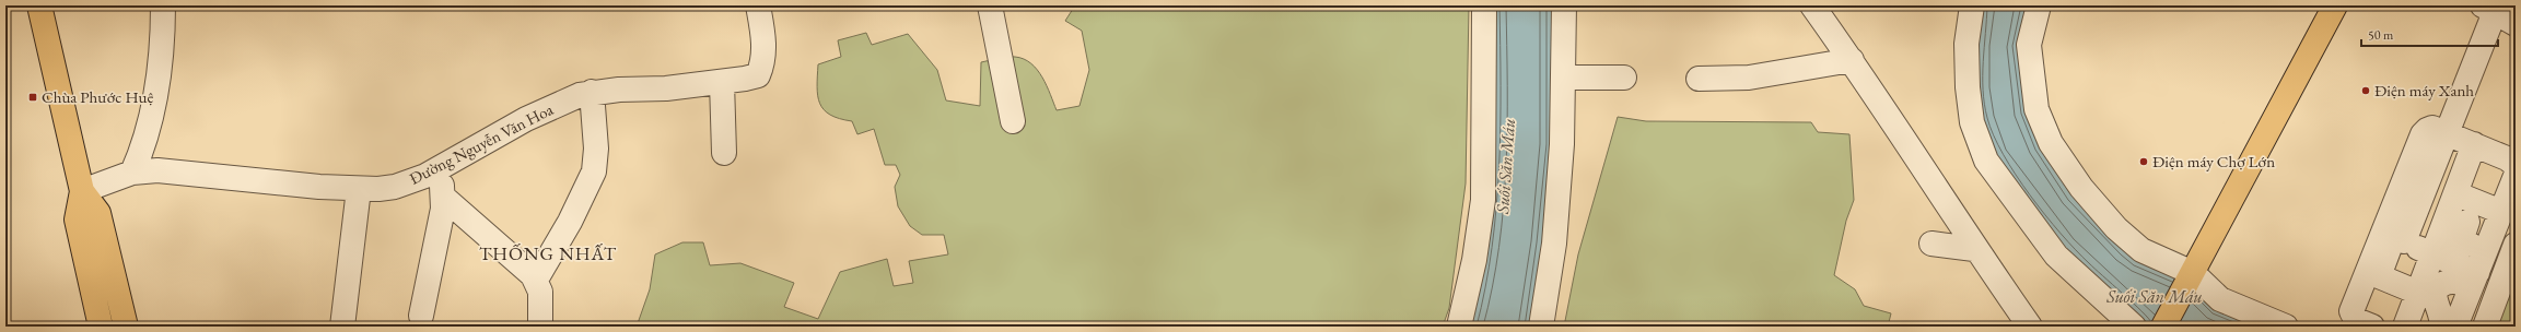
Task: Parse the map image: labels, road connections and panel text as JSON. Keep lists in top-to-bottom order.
{
  "streets": {
    "street": ["Đường Nguyễn Văn Hoa"]
  },
  "districts": ["THỐNG NHẤT"],
  "water": ["Suối Săn Máu"],
  "places": {
    "other": ["Điện máy Xanh", "Điện máy Chợ Lớn"],
    "transit": ["Chùa Phước Huệ"]
  },
  "scale_bar": "50 m"
}
